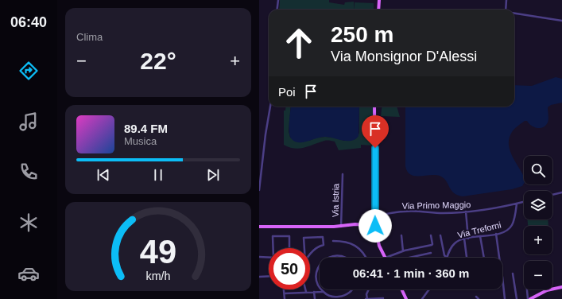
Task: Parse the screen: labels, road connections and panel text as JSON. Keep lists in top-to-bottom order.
{
  "streets": {
    "street": ["Via Istria", "Via Primo Maggio", "Via Treforni"]
  },
  "crossings": [
    ["Via Primo Maggio", "Via Treforni"]
  ],
  "page": {
    "tabs": "06:40",
    "tile": "Clima",
    "turn": ["250 m", "Via Monsignor D'Alessi"],
    "heat": ["−", "22°", "+"],
    "then": "Poi",
    "song": ["89.4 FM", "Musica"],
    "map_buttons": ["+", "−"],
    "limit": "50",
    "trip": "06:41 · 1 min · 360 m",
    "gauge": ["49", "km/h"]
  }
}
